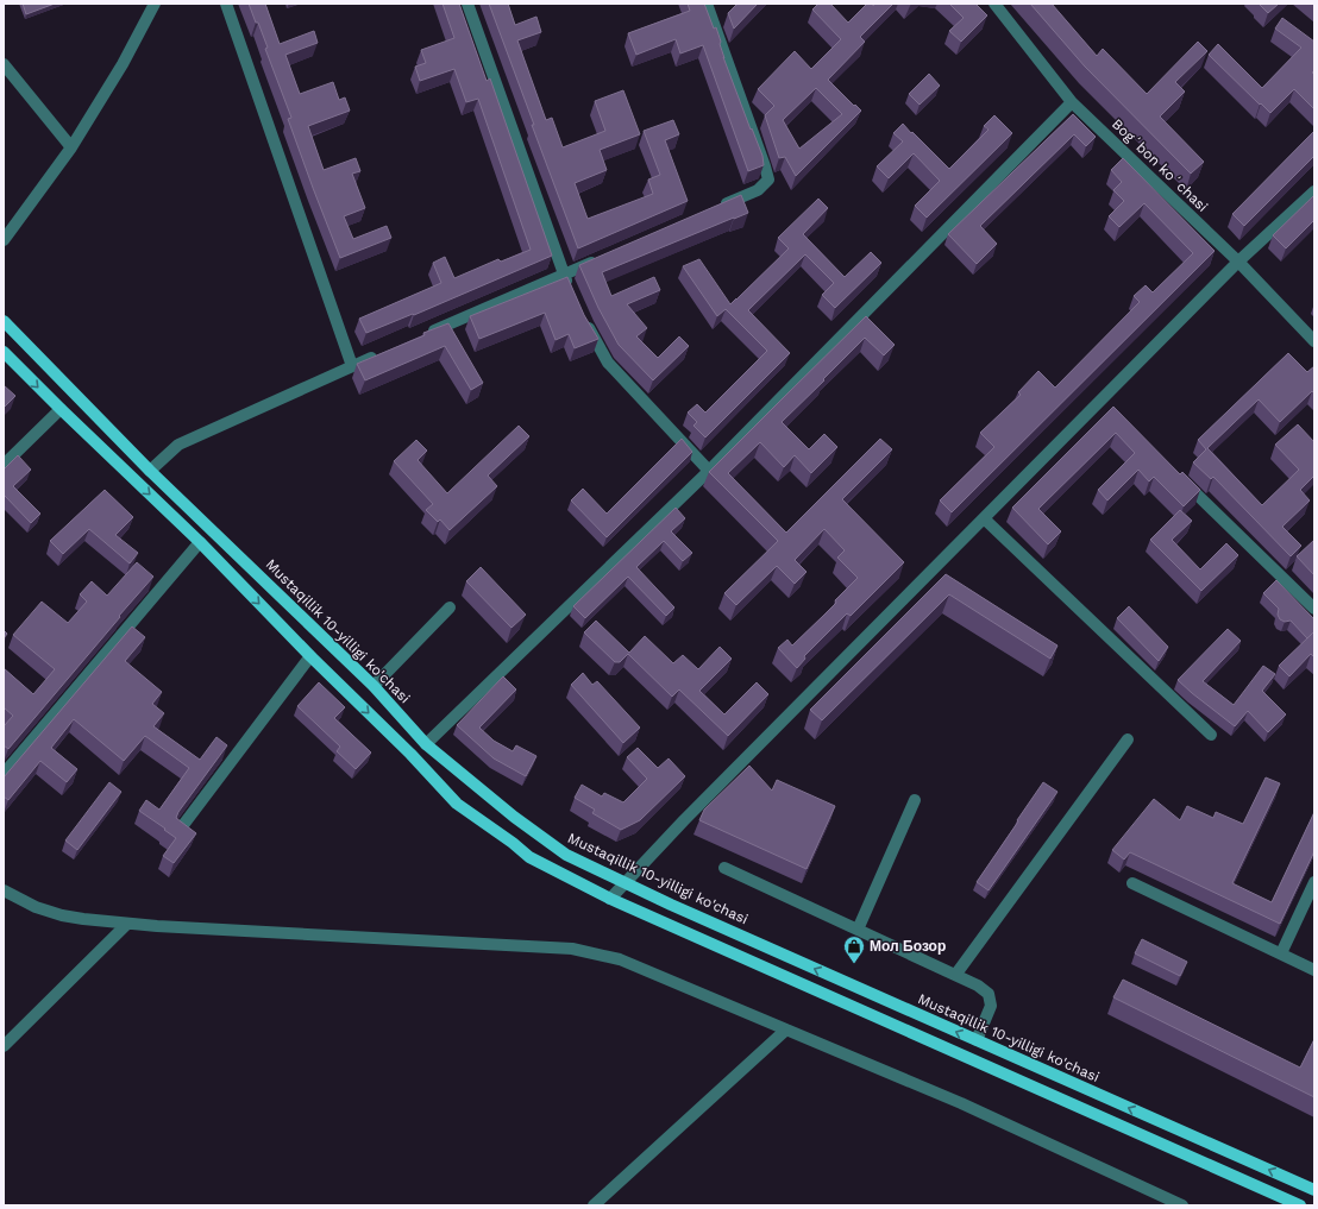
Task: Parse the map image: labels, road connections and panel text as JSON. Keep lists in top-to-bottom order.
{
  "streets": {
    "main road": ["Mustaqillik 10-yilligi ko'chasi"],
    "street": ["Bogʻbon koʻchasi"]
  },
  "places": {
    "shop": ["Мол Бозор"]
  }
}
